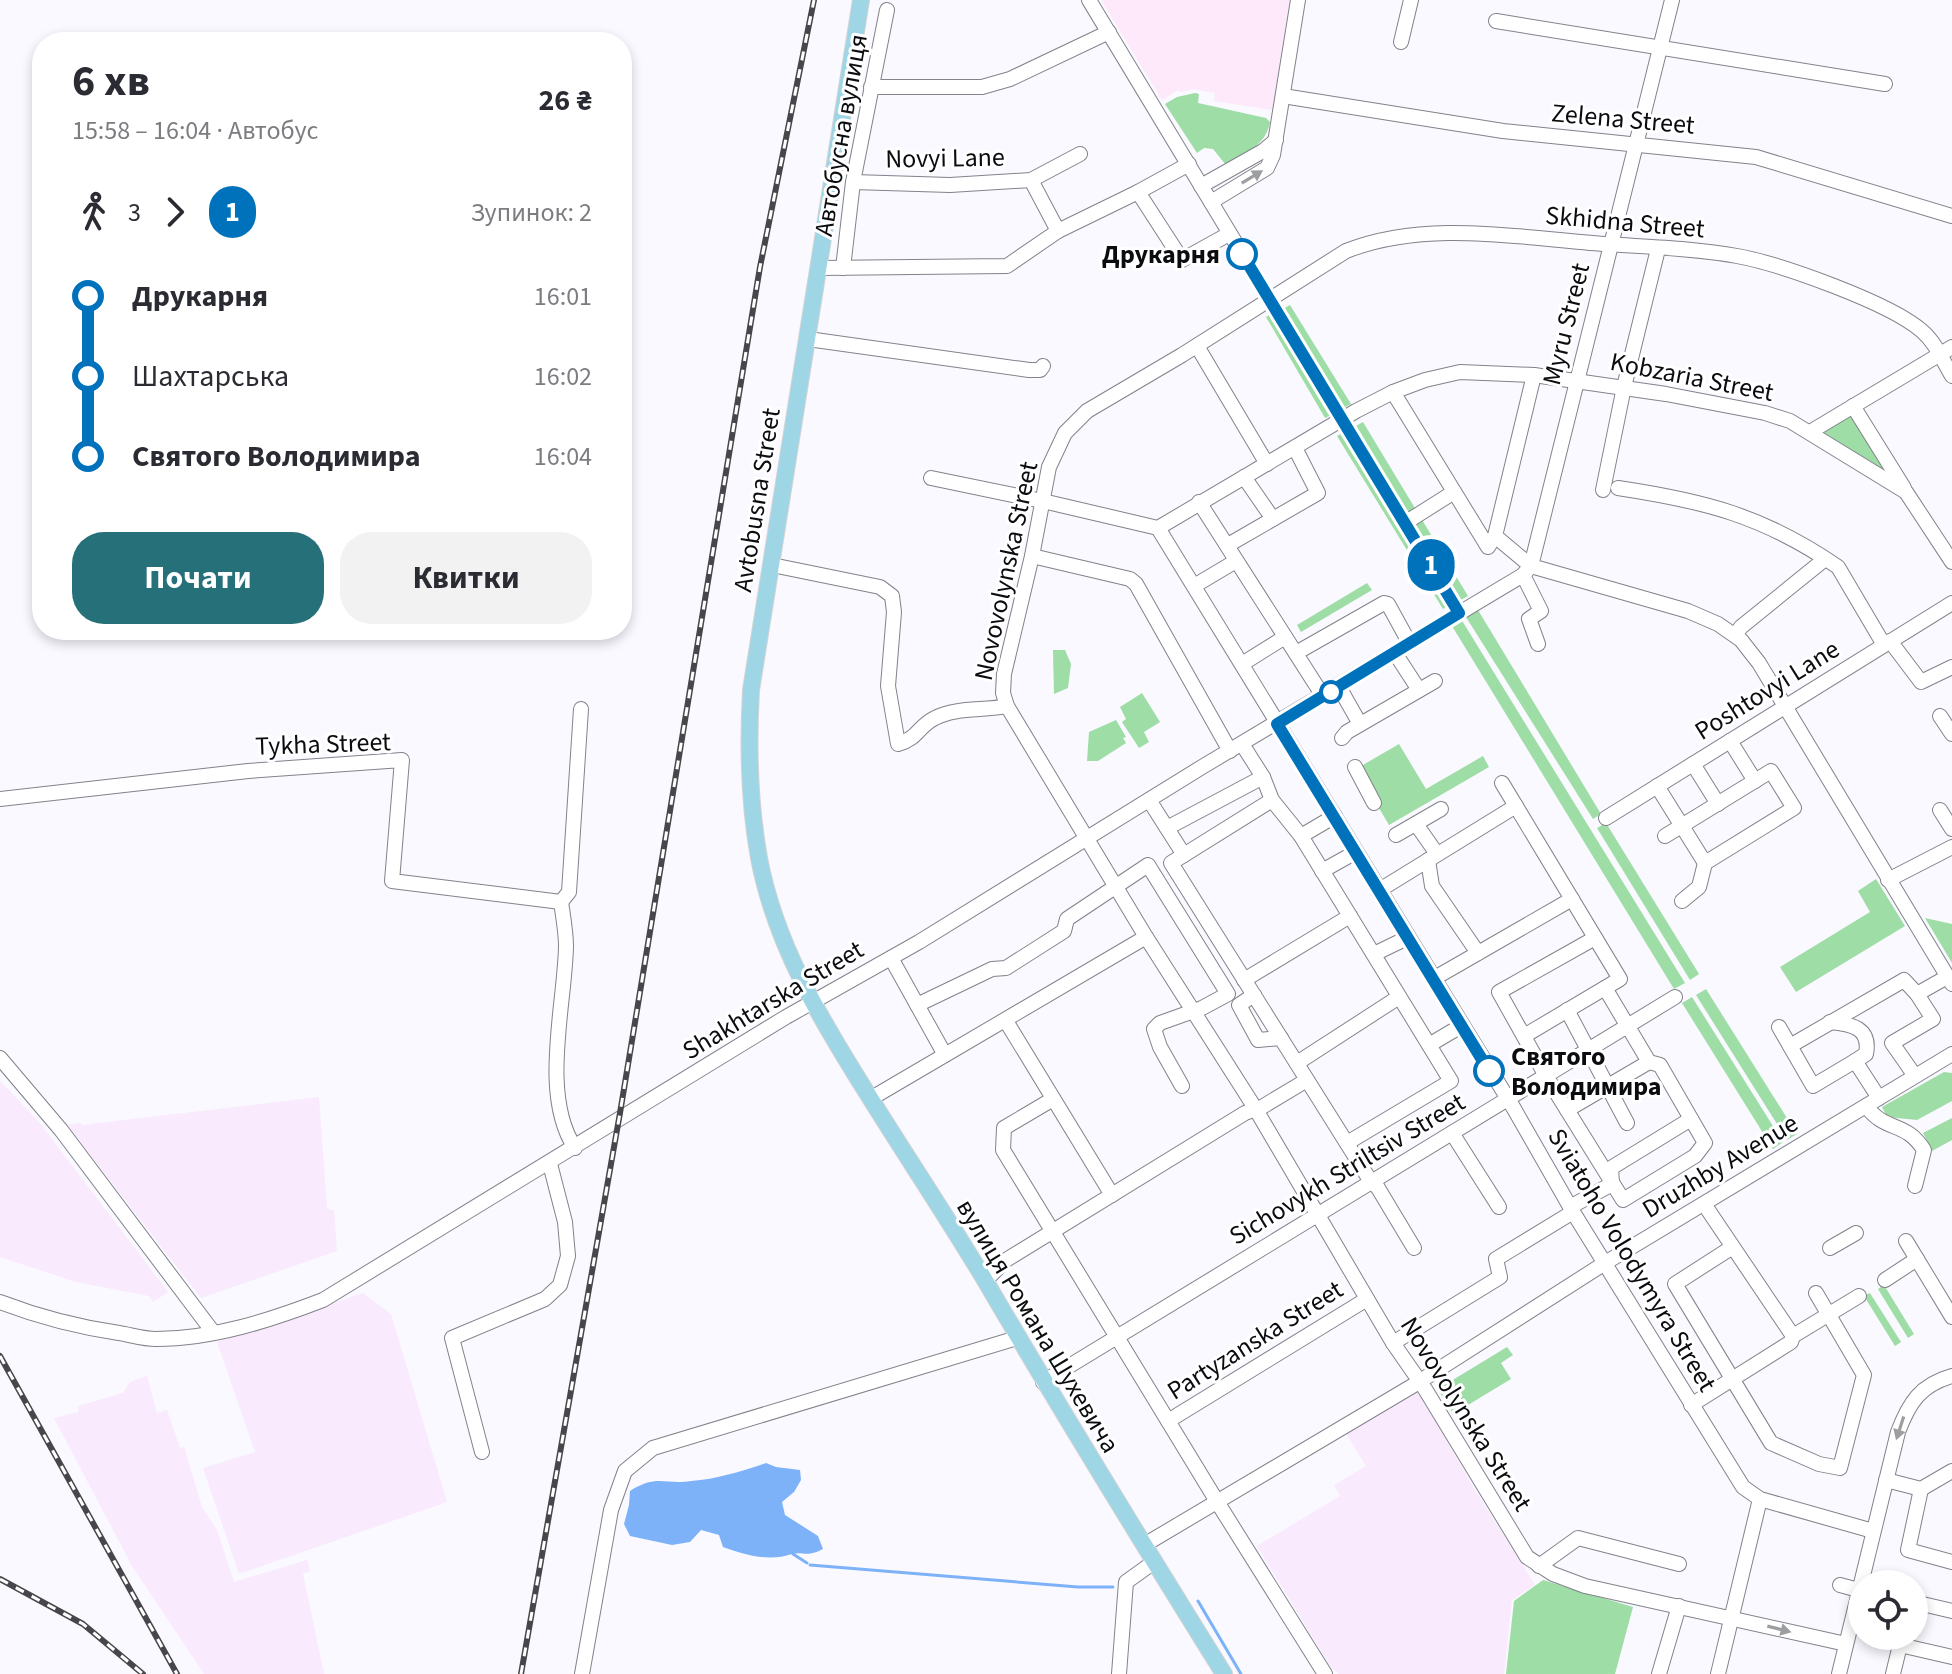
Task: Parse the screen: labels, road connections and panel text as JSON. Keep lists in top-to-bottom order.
{
  "streets": {
    "main road": ["Avtobusna Street", "вулиця Романа Шухевича"],
    "street": [
      "Zelena Street",
      "Автобусна вулиця",
      "Novyi Lane",
      "Skhidna Street",
      "Myru Street",
      "Kobzaria Street",
      "Novovolynska Street",
      "Poshtovyi Lane",
      "Tykha Street",
      "Shakhtarska Street",
      "Druzhby Avenue",
      "Sichovykh Striltsiv Street",
      "Sviatoho Volodymyra Street",
      "Partyzanska Street"
    ]
  },
  "crossings": [
    ["Zelena Street", "Myru Street"],
    ["Автобусна вулиця", "Novyi Lane"],
    ["Skhidna Street", "Myru Street"],
    ["Skhidna Street", "Novovolynska Street"],
    ["Myru Street", "Kobzaria Street"],
    ["Myru Street", "Shakhtarska Street"],
    ["Kobzaria Street", "Sviatoho Volodymyra Street"],
    ["Avtobusna Street", "Shakhtarska Street"],
    ["Avtobusna Street", "вулиця Романа Шухевича"],
    ["Novovolynska Street", "Shakhtarska Street"],
    ["Novovolynska Street", "Druzhby Avenue"],
    ["Novovolynska Street", "Sichovykh Striltsiv Street"],
    ["Novovolynska Street", "Partyzanska Street"],
    ["Shakhtarska Street", "Sviatoho Volodymyra Street"],
    ["Shakhtarska Street", "вулиця Романа Шухевича"],
    ["Druzhby Avenue", "Sviatoho Volodymyra Street"],
    ["Druzhby Avenue", "вулиця Романа Шухевича"],
    ["Sichovykh Striltsiv Street", "Sviatoho Volodymyra Street"],
    ["Sichovykh Striltsiv Street", "вулиця Романа Шухевича"]
  ],
  "places": ["Друкарня", "Святого Володимира"],
  "lines": ["bus line 1"],
  "page": {
    "on_map": "1",
    "heading": ["6 хв", "15:58 – 16:04 · Автобус", "26 ₴"],
    "legs": ["3", "1", "Зупинок: 2"],
    "list": [
      {
        "name": "Друкарня",
        "value": "16:01"
      },
      {
        "name": "Шахтарська",
        "value": "16:02"
      },
      {
        "name": "Святого Володимира",
        "value": "16:04"
      }
    ],
    "buttons": ["Почати", "Квитки"]
  }
}
